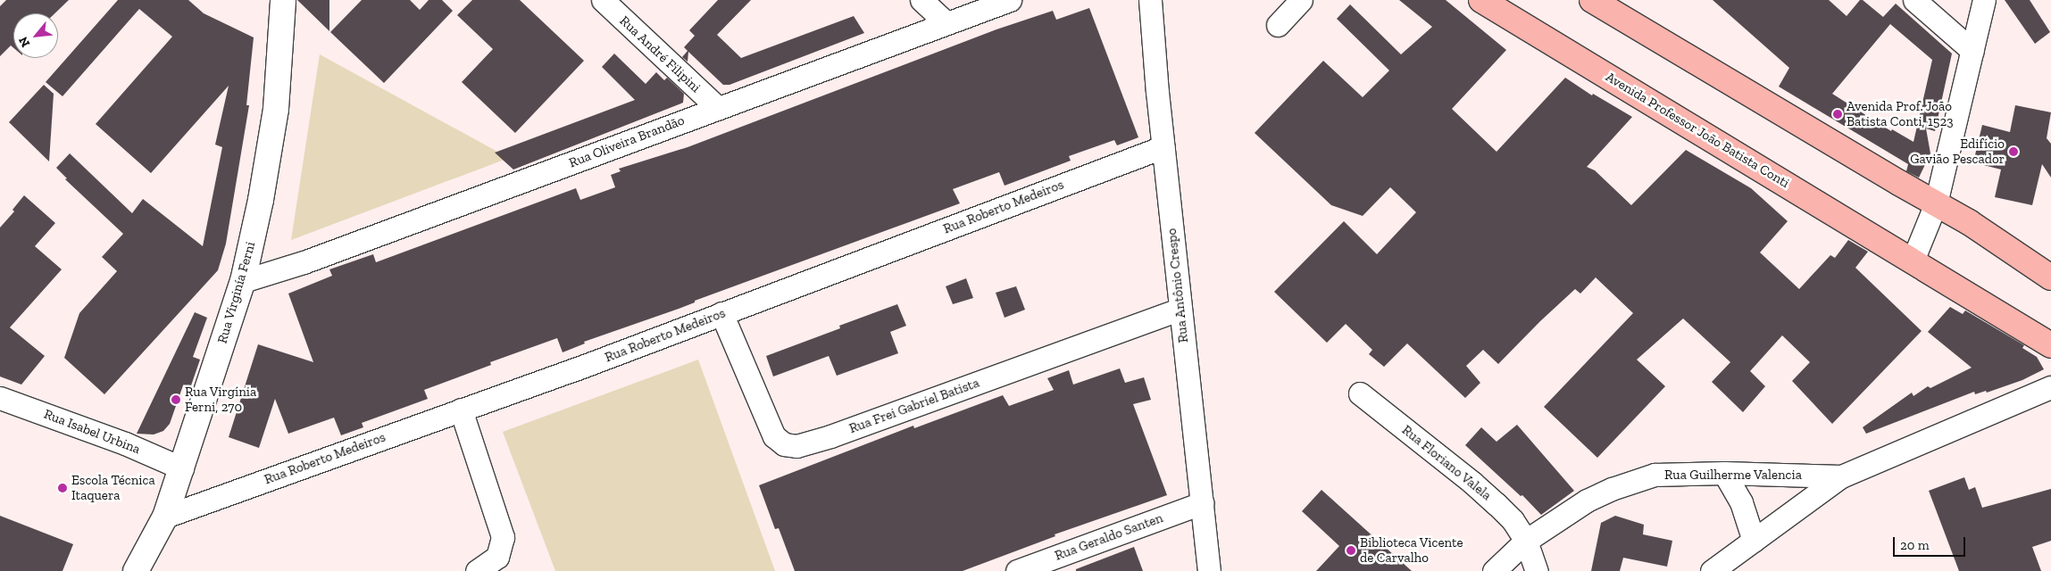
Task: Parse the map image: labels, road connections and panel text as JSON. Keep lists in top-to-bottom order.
{
  "streets": {
    "main road": ["Avenida Professor João Batista Conti"],
    "street": [
      "Rua André Filipini",
      "Rua Oliveira Brandão",
      "Rua Roberto Medeiros",
      "Rua Antônio Crespo",
      "Rua Virginía Ferni",
      "Rua Frei Gabriel Batista",
      "Rua Isabel Urbina",
      "Rua Floriano Valela",
      "Rua Guilherme Valencia",
      "Rua Geraldo Santen"
    ]
  },
  "crossings": [
    ["Rua André Filipini", "Rua Oliveira Brandão"],
    ["Rua Oliveira Brandão", "Rua Virginía Ferni"],
    ["Rua Roberto Medeiros", "Rua Antônio Crespo"],
    ["Rua Roberto Medeiros", "Rua Virginía Ferni"],
    ["Rua Roberto Medeiros", "Rua Frei Gabriel Batista"],
    ["Rua Antônio Crespo", "Rua Frei Gabriel Batista"],
    ["Rua Antônio Crespo", "Rua Geraldo Santen"],
    ["Rua Virginía Ferni", "Rua Isabel Urbina"],
    ["Rua Floriano Valela", "Rua Guilherme Valencia"]
  ],
  "places": [
    "Avenida Prof. João Batista Conti, 1523",
    "Edifício Gavião Pescador",
    "Rua Virgínia Ferni, 270",
    "Escola Técnica Itaquera",
    "Biblioteca Vicente de Carvalho"
  ],
  "scale_bar": "20 m",
  "north": "bottom left"
}
